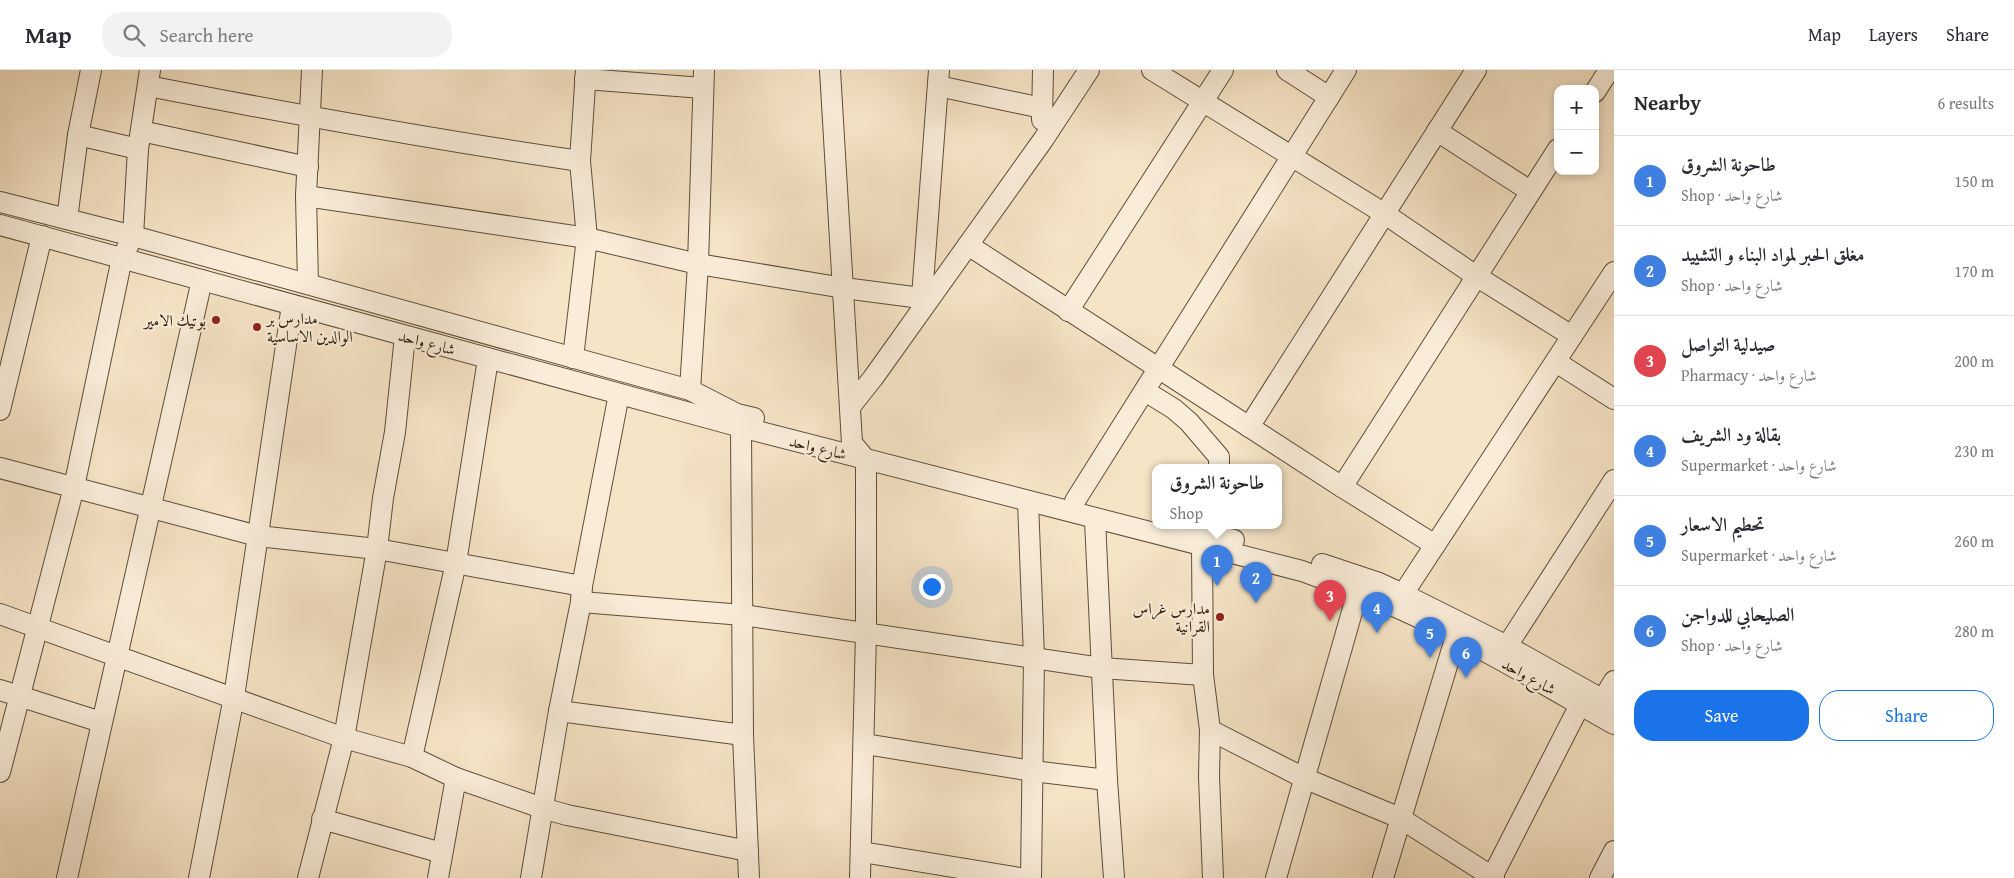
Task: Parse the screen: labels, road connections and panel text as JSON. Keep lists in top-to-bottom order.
{
  "streets": {
    "street": ["شارع واحد"]
  },
  "places": ["بوتيك الامير", "مدارس بر الوالدين الاساسية", "مدارس غراس القرانية"],
  "page": {
    "header": "Map",
    "search": "Search here",
    "nav": ["Map", "Layers", "Share"],
    "heading": ["Nearby", "6 results"],
    "map_buttons": ["+", "−"],
    "list": [
      {
        "mark": "1",
        "name": "طاحونة الشروق",
        "note": "Shop · شارع واحد",
        "value": "150 m"
      },
      {
        "mark": "2",
        "name": "مغلق الحبر لمواد البناء و التشييد",
        "note": "Shop · شارع واحد",
        "value": "170 m"
      },
      {
        "mark": "3",
        "name": "صيدلية التواصل",
        "note": "Pharmacy · شارع واحد",
        "value": "200 m"
      },
      {
        "mark": "4",
        "name": "بقالة ود الشريف",
        "note": "Supermarket · شارع واحد",
        "value": "230 m"
      },
      {
        "mark": "5",
        "name": "تحطيم الاسعار",
        "note": "Supermarket · شارع واحد",
        "value": "260 m"
      },
      {
        "mark": "6",
        "name": "الصليحابي للدواجن",
        "note": "Shop · شارع واحد",
        "value": "280 m"
      }
    ],
    "popup": ["طاحونة الشروق", "Shop"],
    "pins": [
      "1",
      "2",
      "3",
      "4",
      "5",
      "6"
    ],
    "buttons": ["Save", "Share"]
  }
}
